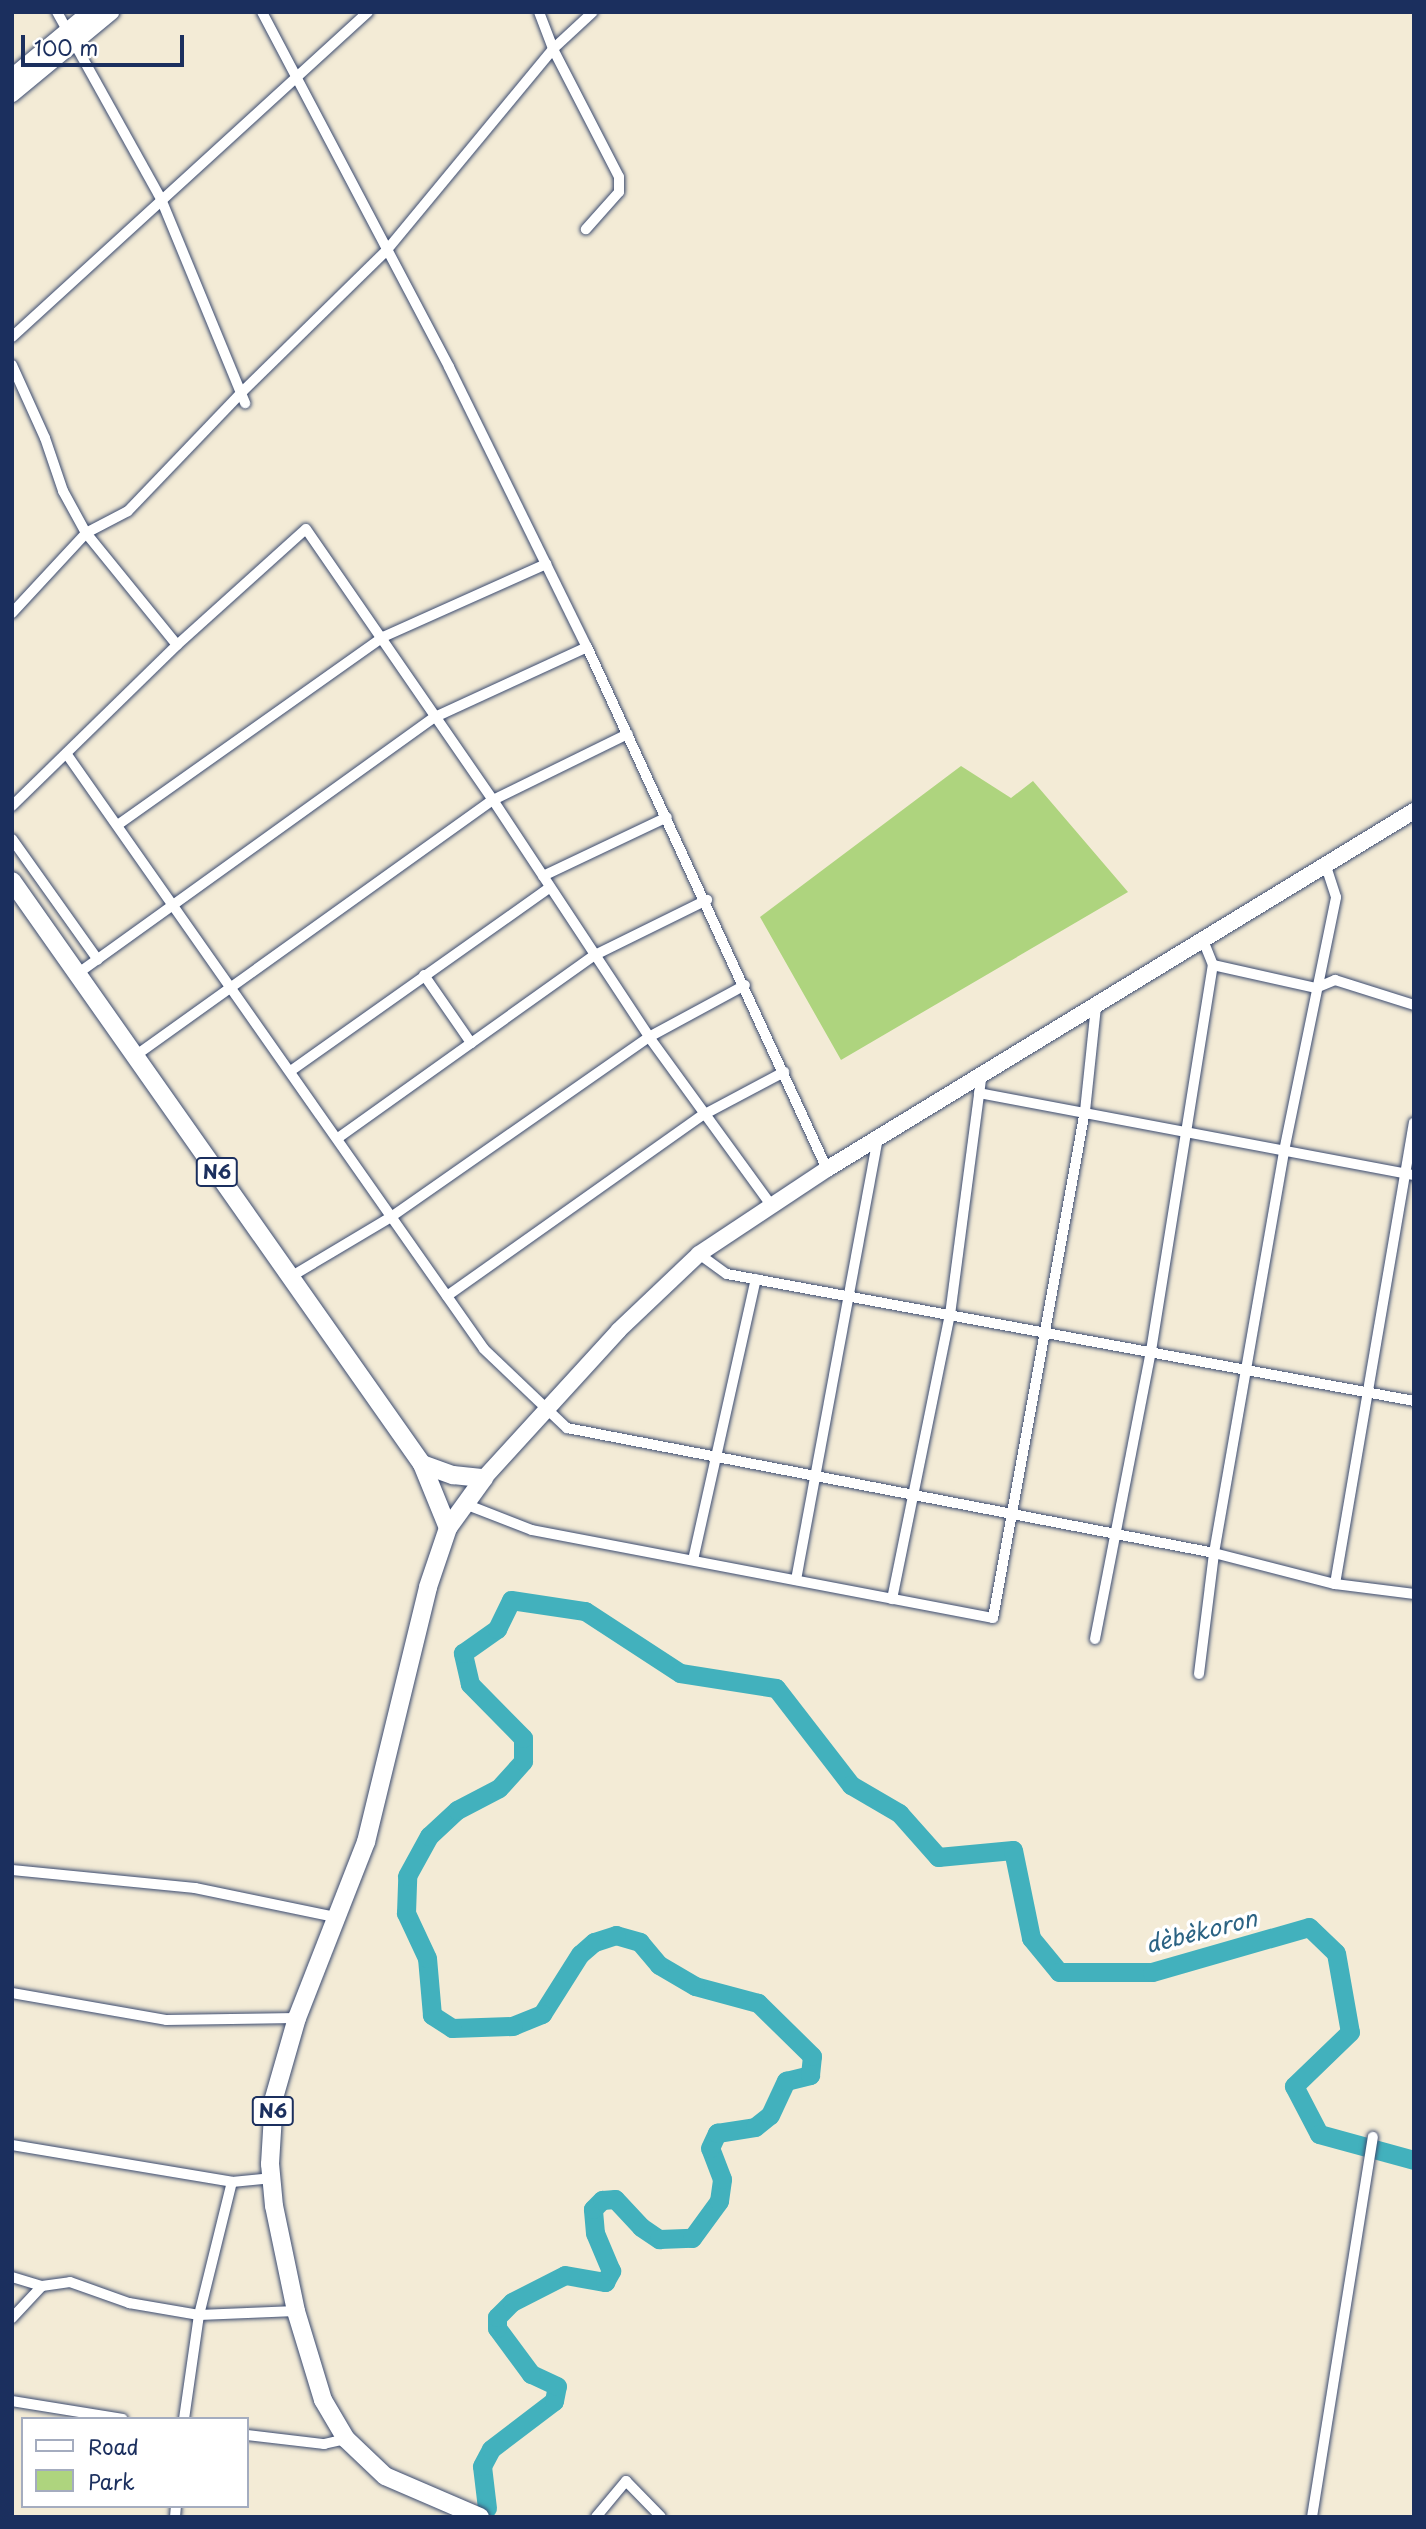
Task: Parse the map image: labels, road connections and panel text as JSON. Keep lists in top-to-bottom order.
{
  "streets": {
    "highway": ["N6"]
  },
  "water": ["dèbèkoron"],
  "legend": ["Road", "Park"],
  "scale_bar": "100 m"
}
